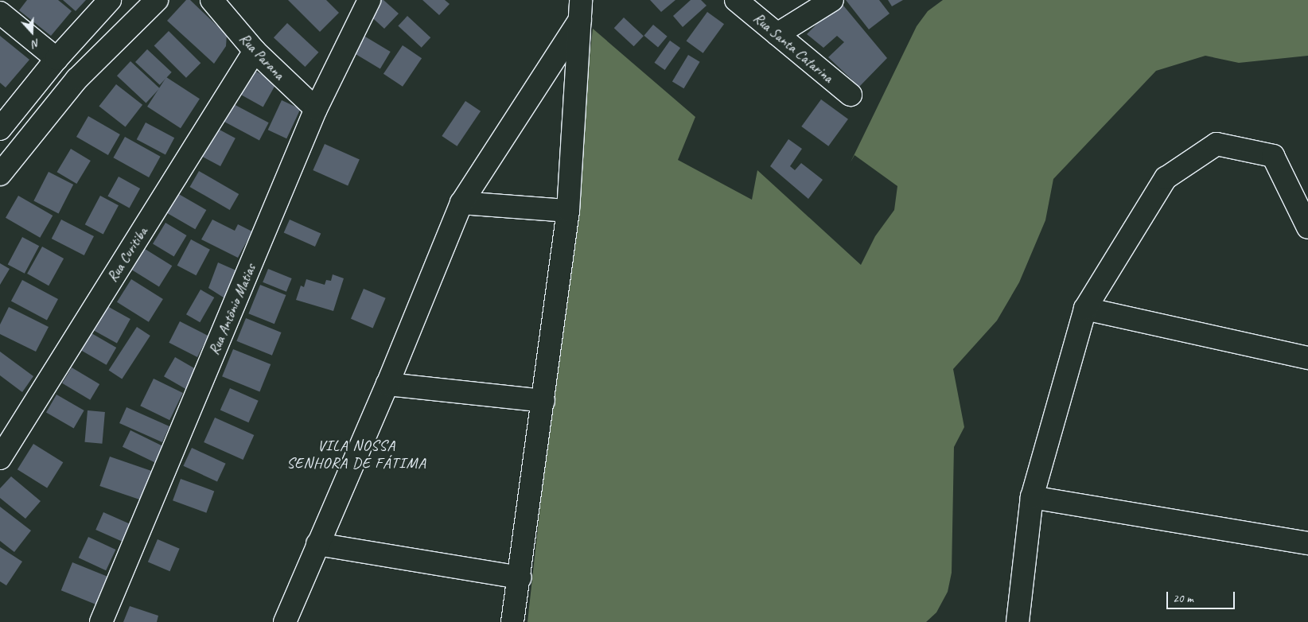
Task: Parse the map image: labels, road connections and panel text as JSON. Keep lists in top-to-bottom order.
{
  "streets": {
    "street": [
      "Rua Santa Catarina",
      "Rua Parana",
      "Rua Curitiba",
      "Rua Antônio Matias"
    ]
  },
  "crossings": [
    ["Rua Parana", "Rua Curitiba"],
    ["Rua Parana", "Rua Antônio Matias"]
  ],
  "districts": ["VILA NOSSA SENHORA DE FÁTIMA"],
  "scale_bar": "20 m",
  "north": "bottom"
}
